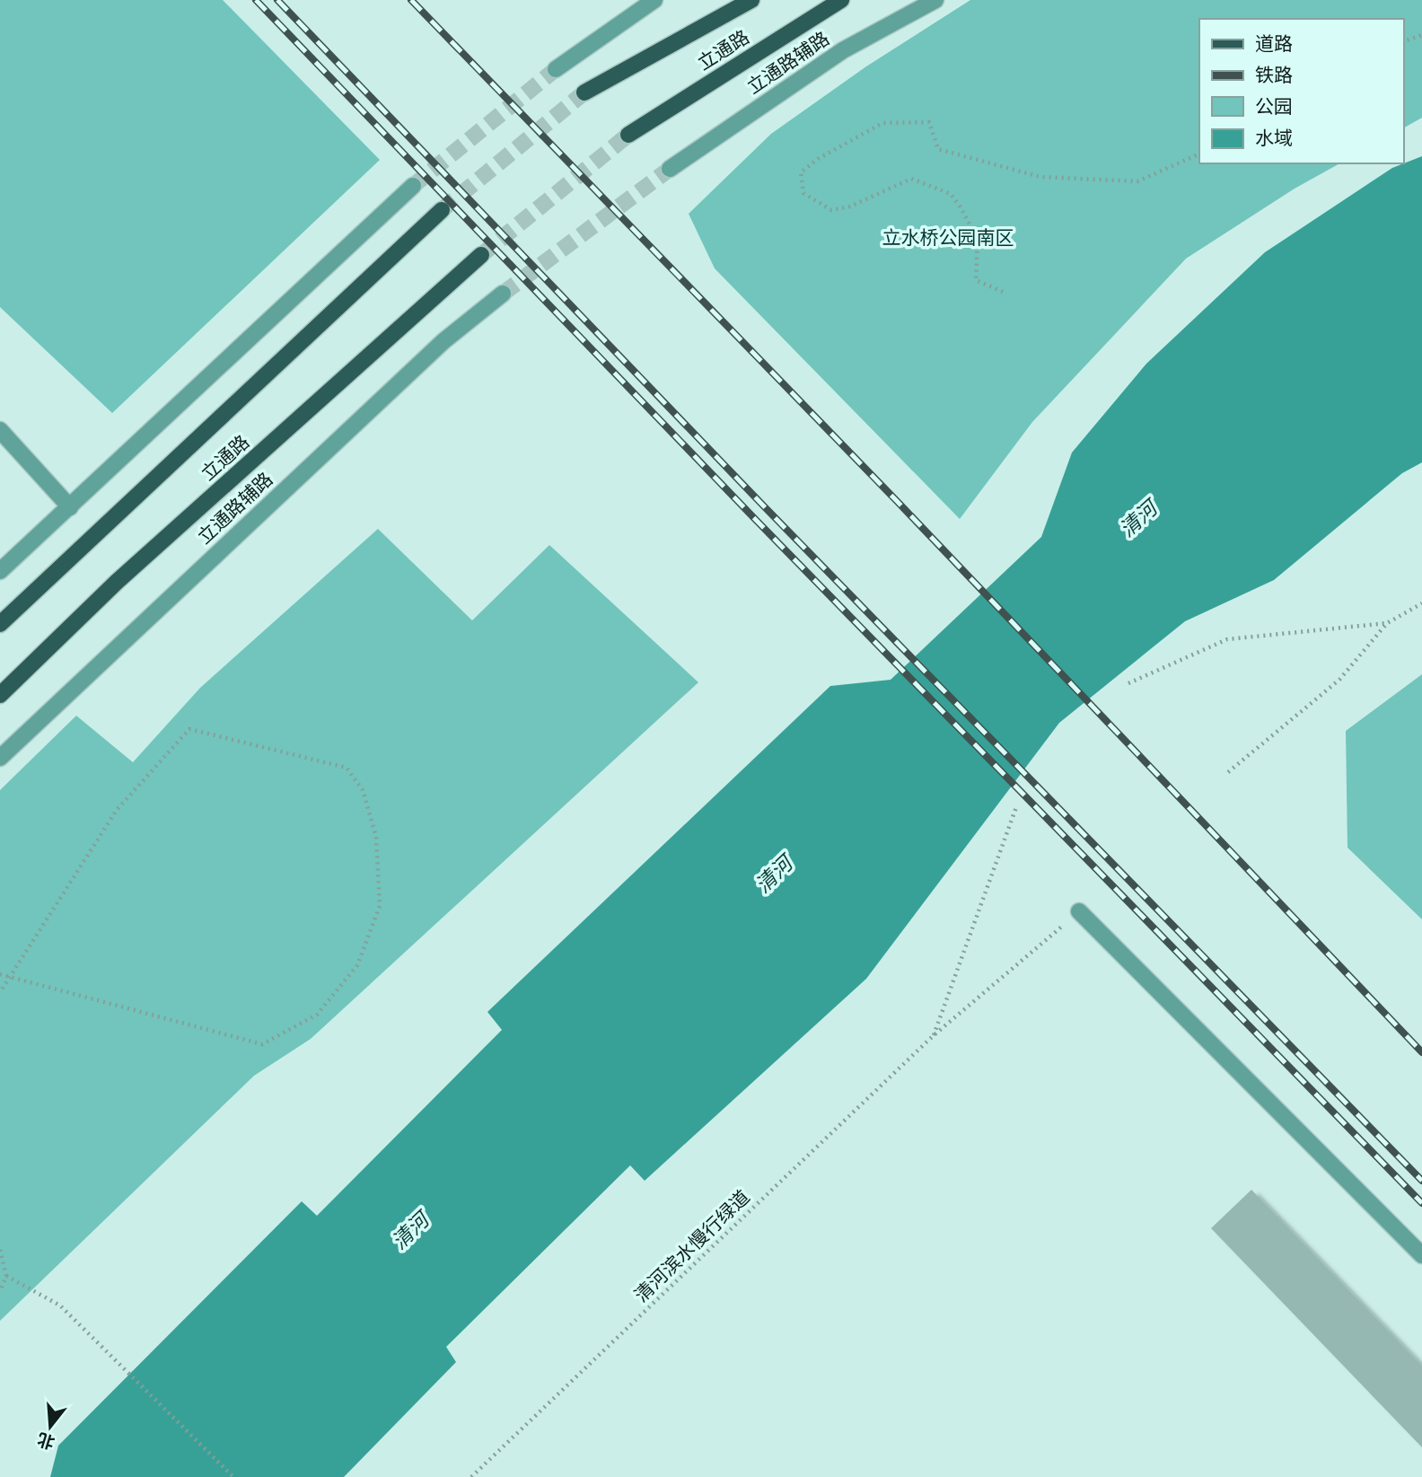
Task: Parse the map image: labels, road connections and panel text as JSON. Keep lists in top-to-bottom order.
{
  "streets": {
    "main road": ["立通路"],
    "street": ["立通路辅路"],
    "path": ["清河滨水慢行绿道"]
  },
  "water": ["清河"],
  "parks": ["立水桥公园南区"],
  "legend": [
    "道路",
    "铁路",
    "公园",
    "水域"
  ],
  "north": "bottom"
}
